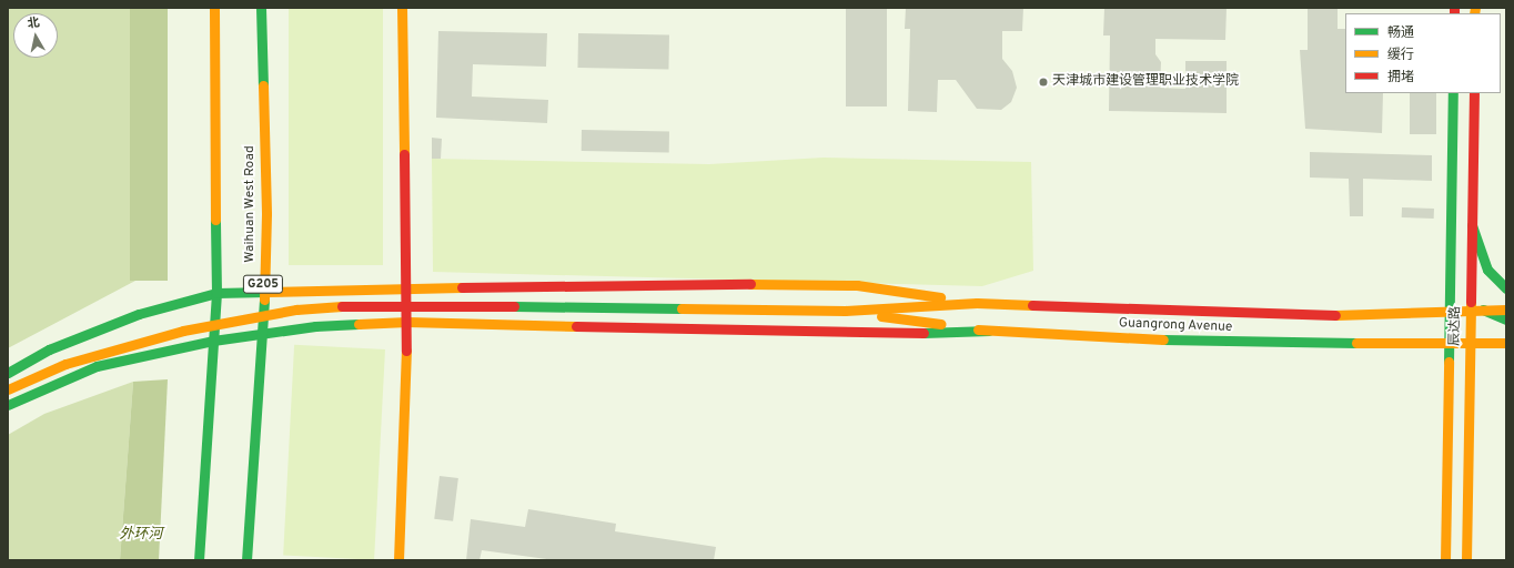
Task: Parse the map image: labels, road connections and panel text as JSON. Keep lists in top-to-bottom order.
{
  "streets": {
    "main road": [
      "Waihuan West Road",
      "G205",
      "Guangrong Avenue",
      "辰达路"
    ]
  },
  "crossings": [
    ["Guangrong Avenue", "辰达路"]
  ],
  "water": ["外环河"],
  "places": ["天津城市建设管理职业技术学院"],
  "legend": ["畅通", "缓行", "拥堵"],
  "north": "top"
}
